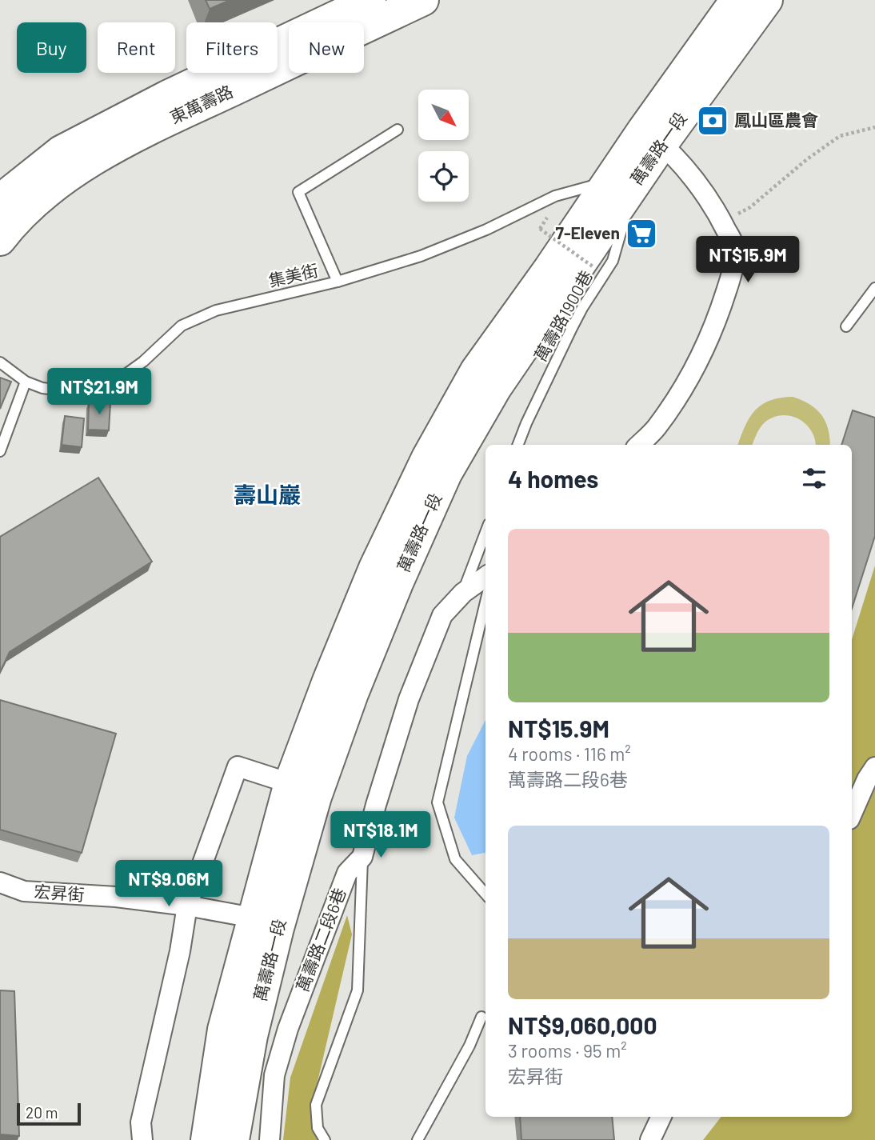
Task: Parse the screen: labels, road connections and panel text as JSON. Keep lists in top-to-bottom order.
{
  "streets": {
    "main road": ["東萬壽路", "萬壽路一段"],
    "street": ["宏昇街", "萬壽路二段6巷"],
    "lane": ["集美街", "萬壽路1900巷"]
  },
  "crossings": [
    ["萬壽路一段", "集美街"],
    ["萬壽路一段", "萬壽路1900巷"],
    ["萬壽路一段", "宏昇街"],
    ["集美街", "萬壽路1900巷"]
  ],
  "districts": ["壽山巖"],
  "places": {
    "bank": ["鳳山區農會"],
    "supermarket": ["7-Eleven"]
  },
  "scale_bar": "20 m",
  "north": "bottom right",
  "page": {
    "chip": [
      "Buy",
      "Rent",
      "Filters",
      "New"
    ],
    "price": [
      "NT$15.9M",
      "NT$21.9M",
      "NT$18.1M",
      "NT$9.06M"
    ],
    "heading": "4 homes",
    "list": [
      {
        "name": "NT$15.9M",
        "note": "4 rooms · 116 m² · 萬壽路二段6巷"
      },
      {
        "name": "NT$9,060,000",
        "note": "3 rooms · 95 m² · 宏昇街"
      }
    ],
    "scale": "20 m"
  }
}
